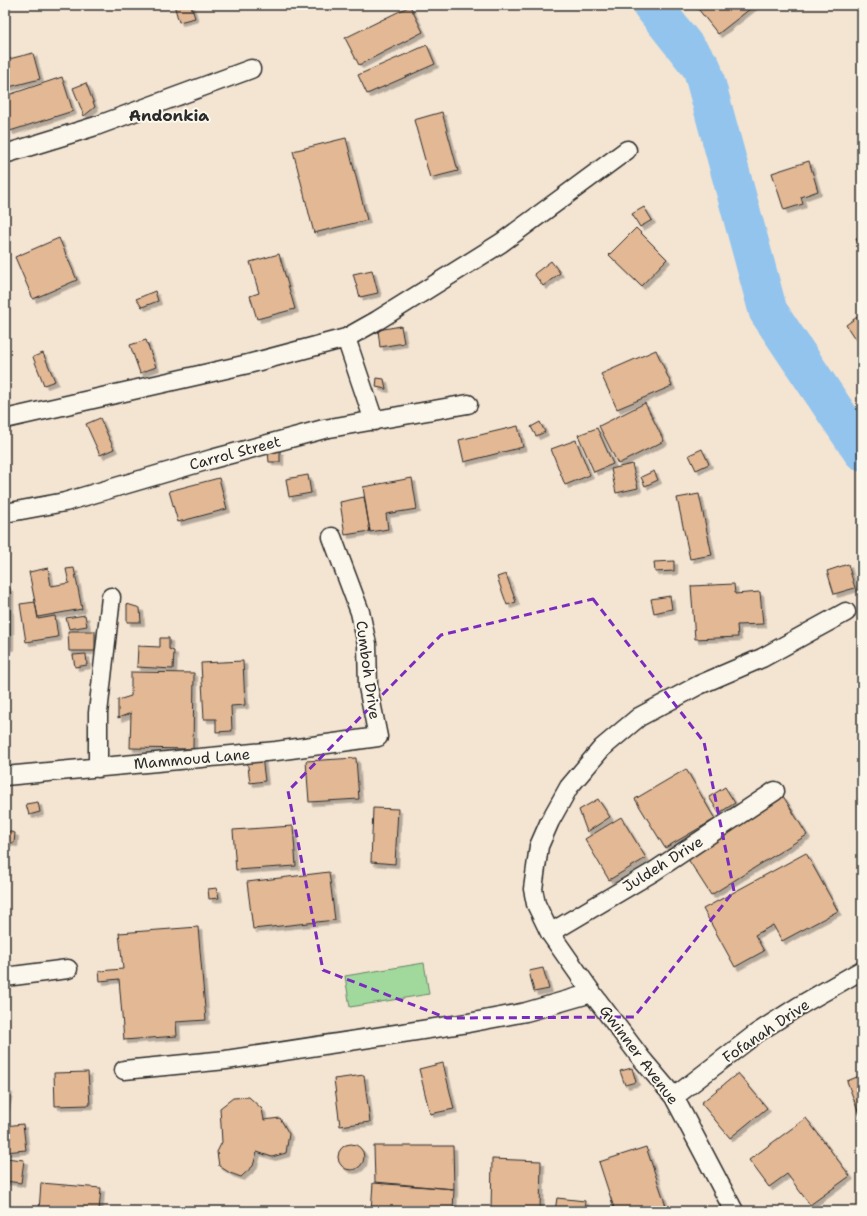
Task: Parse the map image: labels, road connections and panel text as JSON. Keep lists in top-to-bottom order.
{
  "streets": {
    "street": [
      "Carrol Street",
      "Cumboh Drive",
      "Mammoud Lane",
      "Juldeh Drive",
      "Fofanah Drive",
      "Gwinner Avenue"
    ]
  },
  "crossings": [
    ["Cumboh Drive", "Mammoud Lane"],
    ["Juldeh Drive", "Gwinner Avenue"],
    ["Fofanah Drive", "Gwinner Avenue"]
  ],
  "districts": ["Andonkia"]
}
